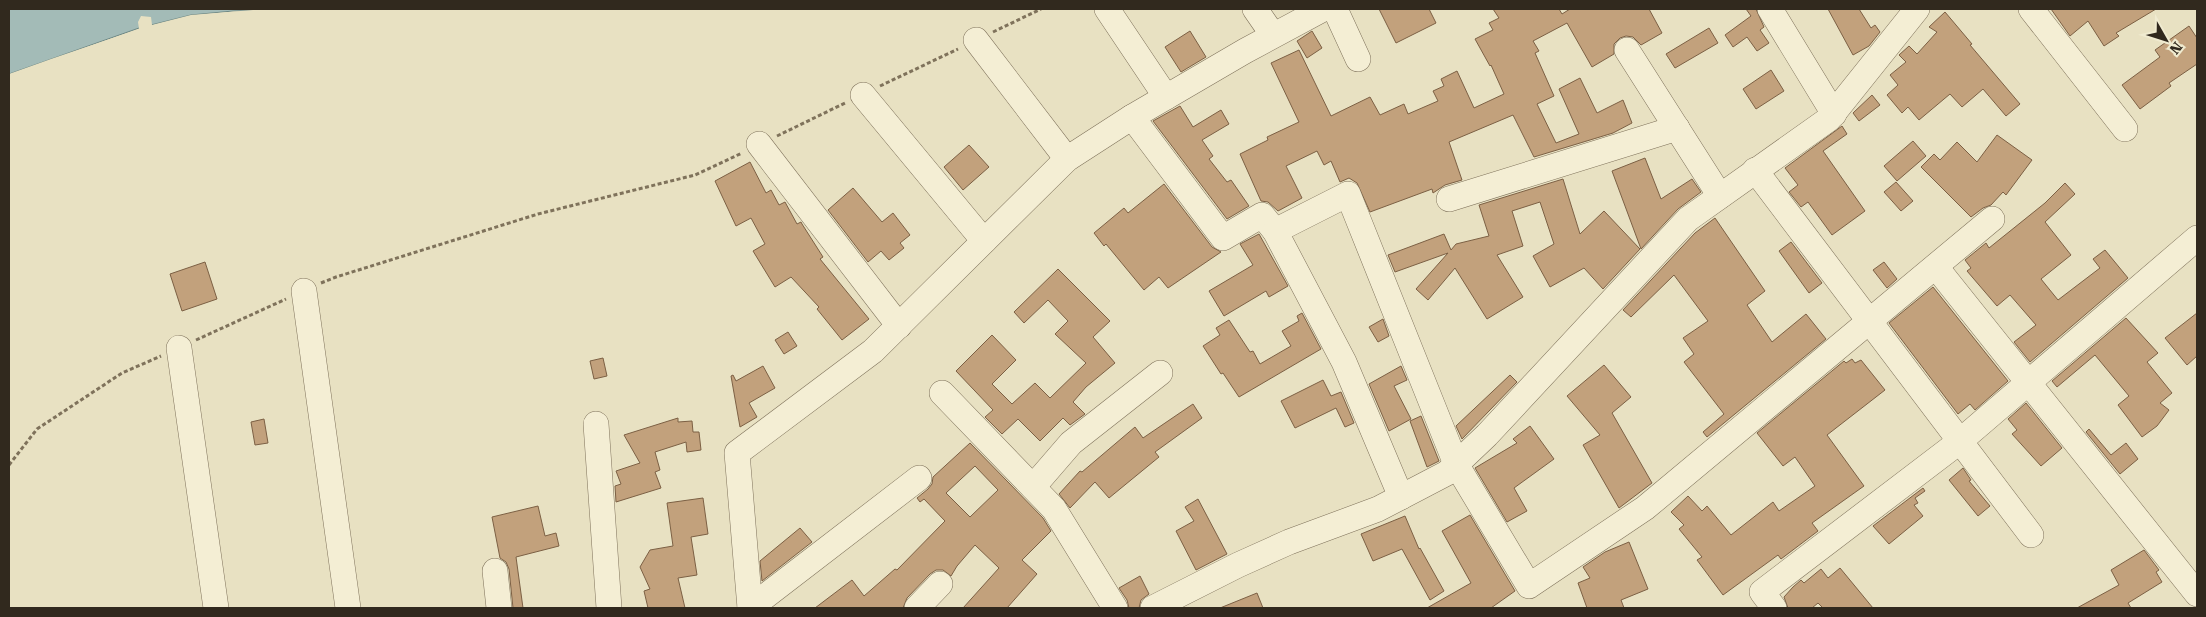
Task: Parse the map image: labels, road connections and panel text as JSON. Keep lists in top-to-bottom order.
{
  "north": "bottom right"
}
